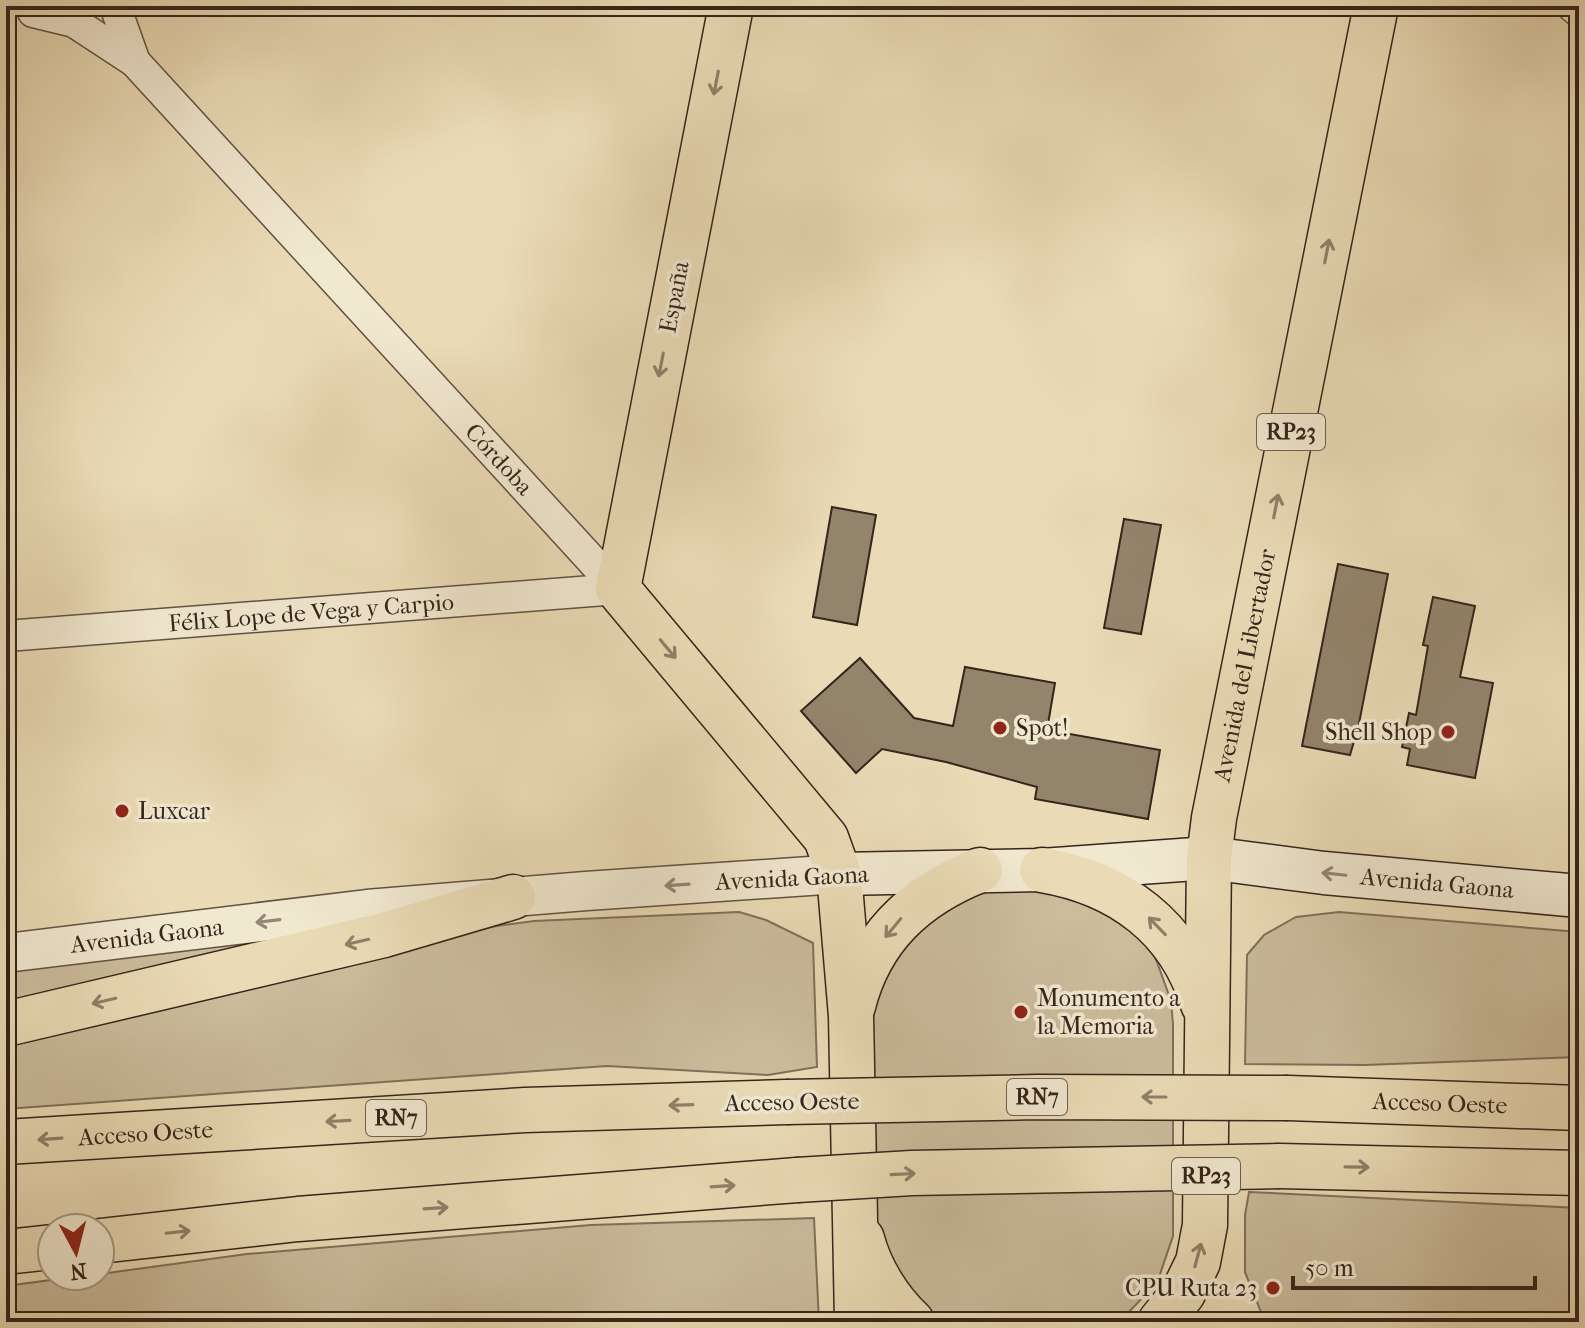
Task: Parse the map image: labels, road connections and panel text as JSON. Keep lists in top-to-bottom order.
{
  "streets": {
    "main road": [
      "España",
      "RP23",
      "Córdoba",
      "Avenida del Libertador",
      "Avenida Gaona",
      "RN7",
      "Acceso Oeste"
    ],
    "street": ["Félix Lope de Vega y Carpio"]
  },
  "crossings": [
    ["España", "Córdoba"],
    ["España", "Félix Lope de Vega y Carpio"],
    ["Córdoba", "Félix Lope de Vega y Carpio"],
    ["Córdoba", "Avenida Gaona"],
    ["Avenida del Libertador", "Avenida Gaona"]
  ],
  "one_way": ["España", "Avenida del Libertador"],
  "places": [
    "Spot!",
    "Shell Shop",
    "Luxcar",
    "Monumento a la Memoria",
    "CPU Ruta 23"
  ],
  "scale_bar": "50 m",
  "north": "bottom"
}
